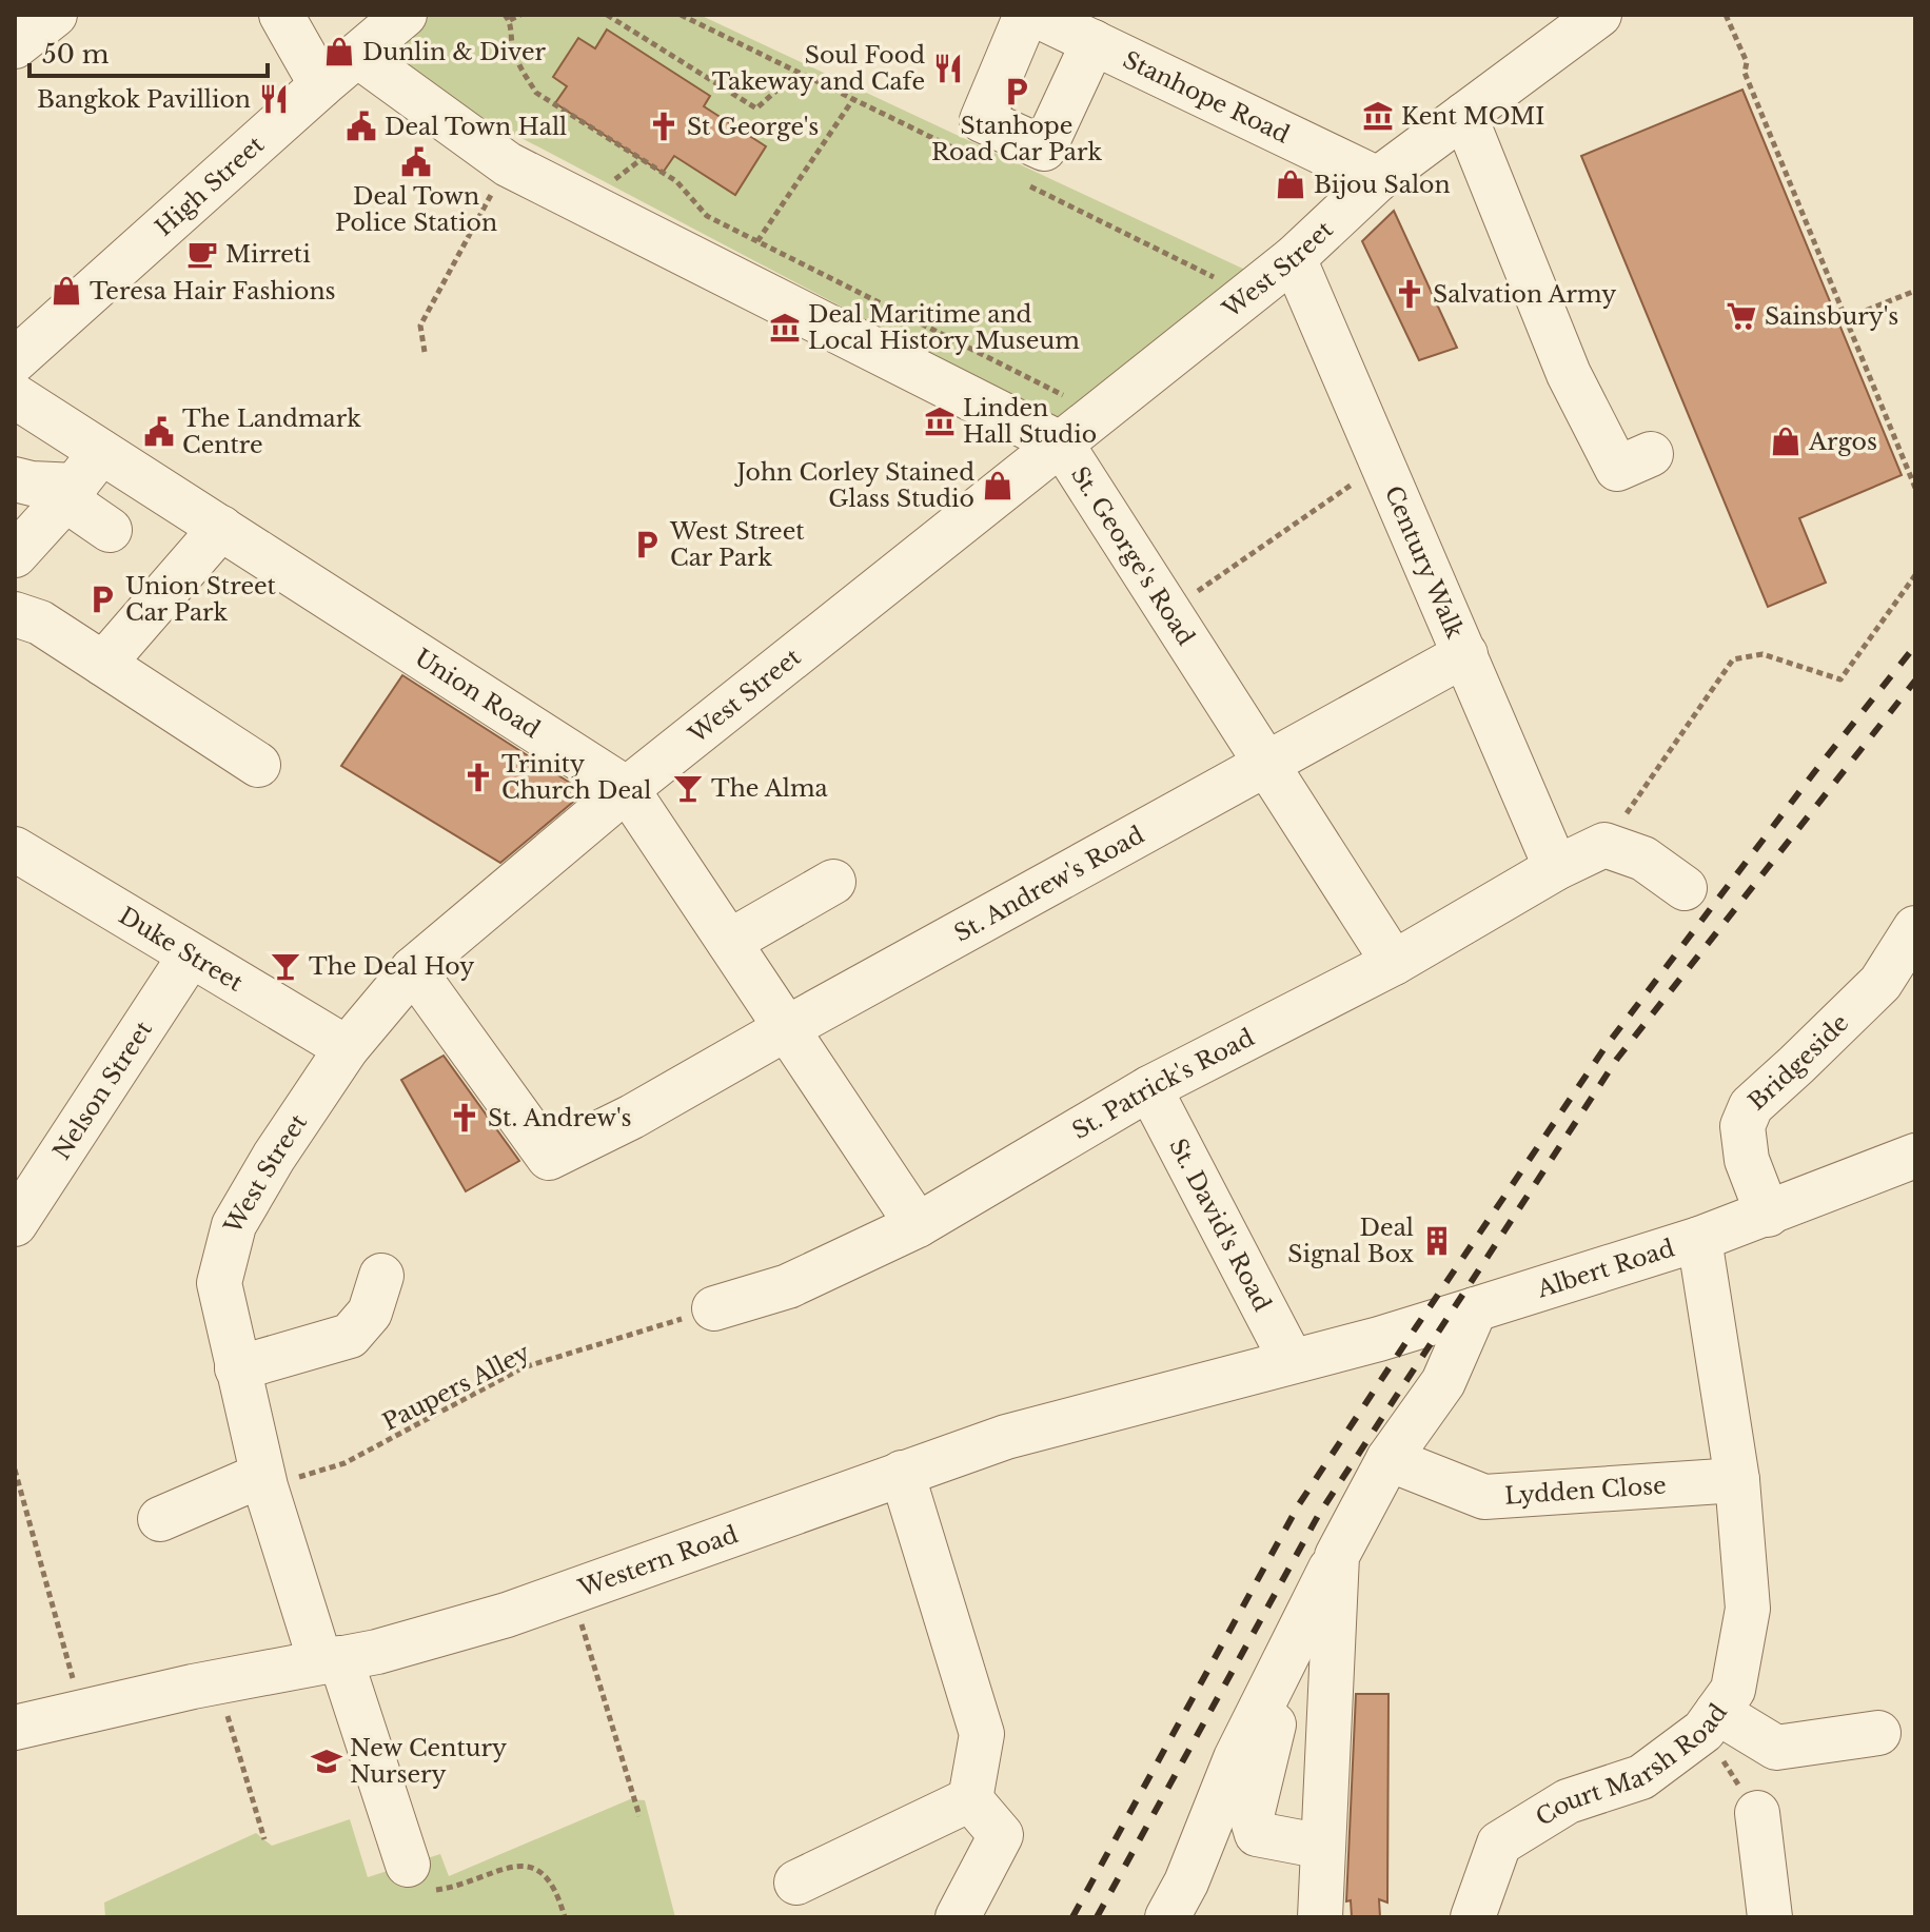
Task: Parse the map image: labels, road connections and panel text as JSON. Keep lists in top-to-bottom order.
{
  "streets": {
    "street": [
      "Stanhope Road",
      "High Street",
      "West Street",
      "St. George's Road",
      "Century Walk",
      "Union Road",
      "St. Andrew's Road",
      "Duke Street",
      "Bridgeside",
      "St. Patrick's Road",
      "Nelson Street",
      "St. David's Road",
      "Albert Road",
      "Lydden Close",
      "Western Road",
      "Court Marsh Road"
    ],
    "path": ["Paupers Alley"]
  },
  "crossings": [
    ["Stanhope Road", "West Street"],
    ["High Street", "St. George's Road"],
    ["West Street", "St. George's Road"],
    ["West Street", "Century Walk"],
    ["West Street", "Union Road"],
    ["West Street", "St. Andrew's Road"],
    ["West Street", "Duke Street"],
    ["West Street", "Paupers Alley"],
    ["West Street", "Western Road"],
    ["St. George's Road", "St. Andrew's Road"],
    ["St. George's Road", "St. Patrick's Road"],
    ["Century Walk", "St. Andrew's Road"],
    ["Century Walk", "St. Patrick's Road"],
    ["Union Road", "St. Andrew's Road"],
    ["Union Road", "St. Patrick's Road"],
    ["Duke Street", "Nelson Street"],
    ["Bridgeside", "Albert Road"],
    ["St. Patrick's Road", "St. David's Road"],
    ["St. Patrick's Road", "Paupers Alley"],
    ["St. David's Road", "Albert Road"],
    ["St. David's Road", "Western Road"],
    ["Albert Road", "Western Road"],
    ["Albert Road", "Court Marsh Road"],
    ["Lydden Close", "Court Marsh Road"]
  ],
  "places": {
    "shop": [
      "Dunlin & Diver",
      "Bijou Salon",
      "Teresa Hair Fashions",
      "Argos",
      "John Corley Stained Glass Studio"
    ],
    "restaurant": ["Soul Food Takeway and Cafe", "Bangkok Pavillion"],
    "parking": ["Stanhope Road Car Park", "West Street Car Park", "Union Street Car Park"],
    "museum": ["Kent MOMI", "Deal Maritime and Local History Museum", "Linden Hall Studio"],
    "public building": ["Deal Town Hall", "Deal Town Police Station", "The Landmark Centre"],
    "church": [
      "St George's",
      "Salvation Army",
      "Trinity Church Deal",
      "St. Andrew's"
    ],
    "cafe": ["Mirreti"],
    "supermarket": ["Sainsbury's"],
    "bar": ["The Alma", "The Deal Hoy"],
    "building": ["Deal Signal Box"],
    "school or university": ["New Century Nursery"]
  },
  "scale_bar": "50 m"
}
